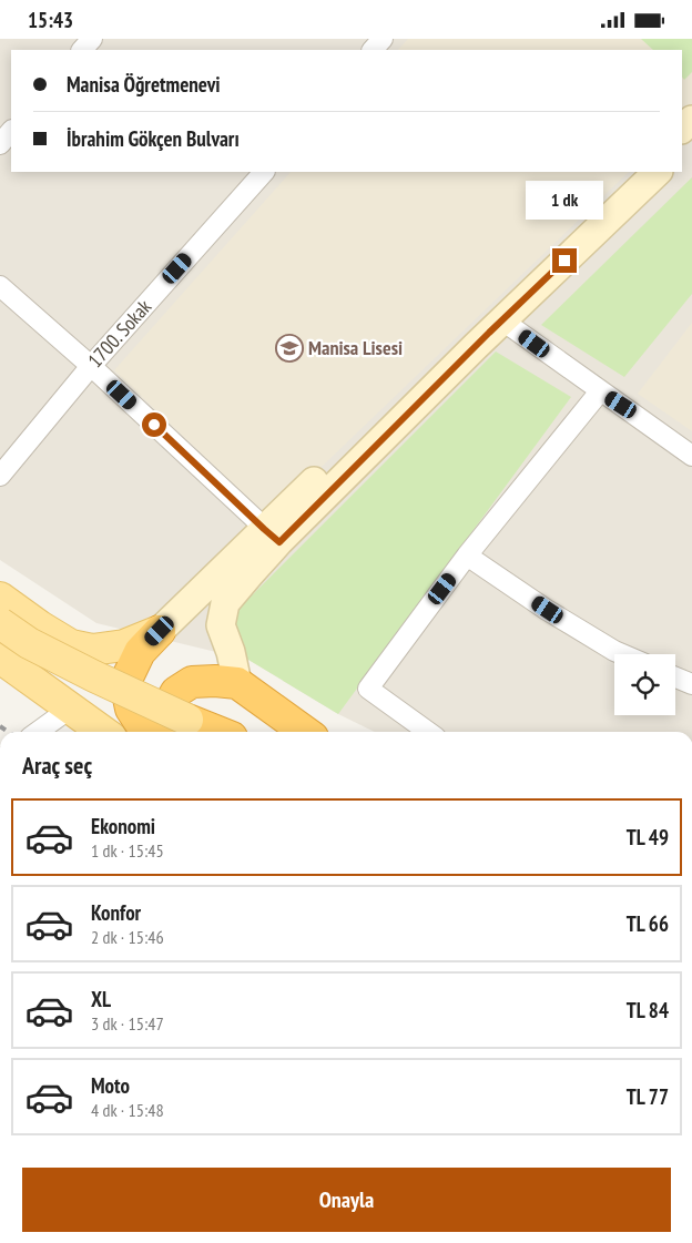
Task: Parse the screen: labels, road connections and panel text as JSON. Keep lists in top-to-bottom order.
{
  "streets": {
    "street": ["1700. Sokak"]
  },
  "places": {
    "school or university": ["Manisa Lisesi"]
  },
  "page": {
    "status": "15:43",
    "banner": ["Manisa Öğretmenevi", "İbrahim Gökçen Bulvarı"],
    "bubble": "1 dk",
    "heading": "Araç seç",
    "list": [
      {
        "name": "Ekonomi",
        "note": "1 dk · 15:45",
        "value": "TL 49"
      },
      {
        "name": "Konfor",
        "note": "2 dk · 15:46",
        "value": "TL 66"
      },
      {
        "name": "XL",
        "note": "3 dk · 15:47",
        "value": "TL 84"
      },
      {
        "name": "Moto",
        "note": "4 dk · 15:48",
        "value": "TL 77"
      }
    ],
    "buttons": "Onayla"
  }
}
